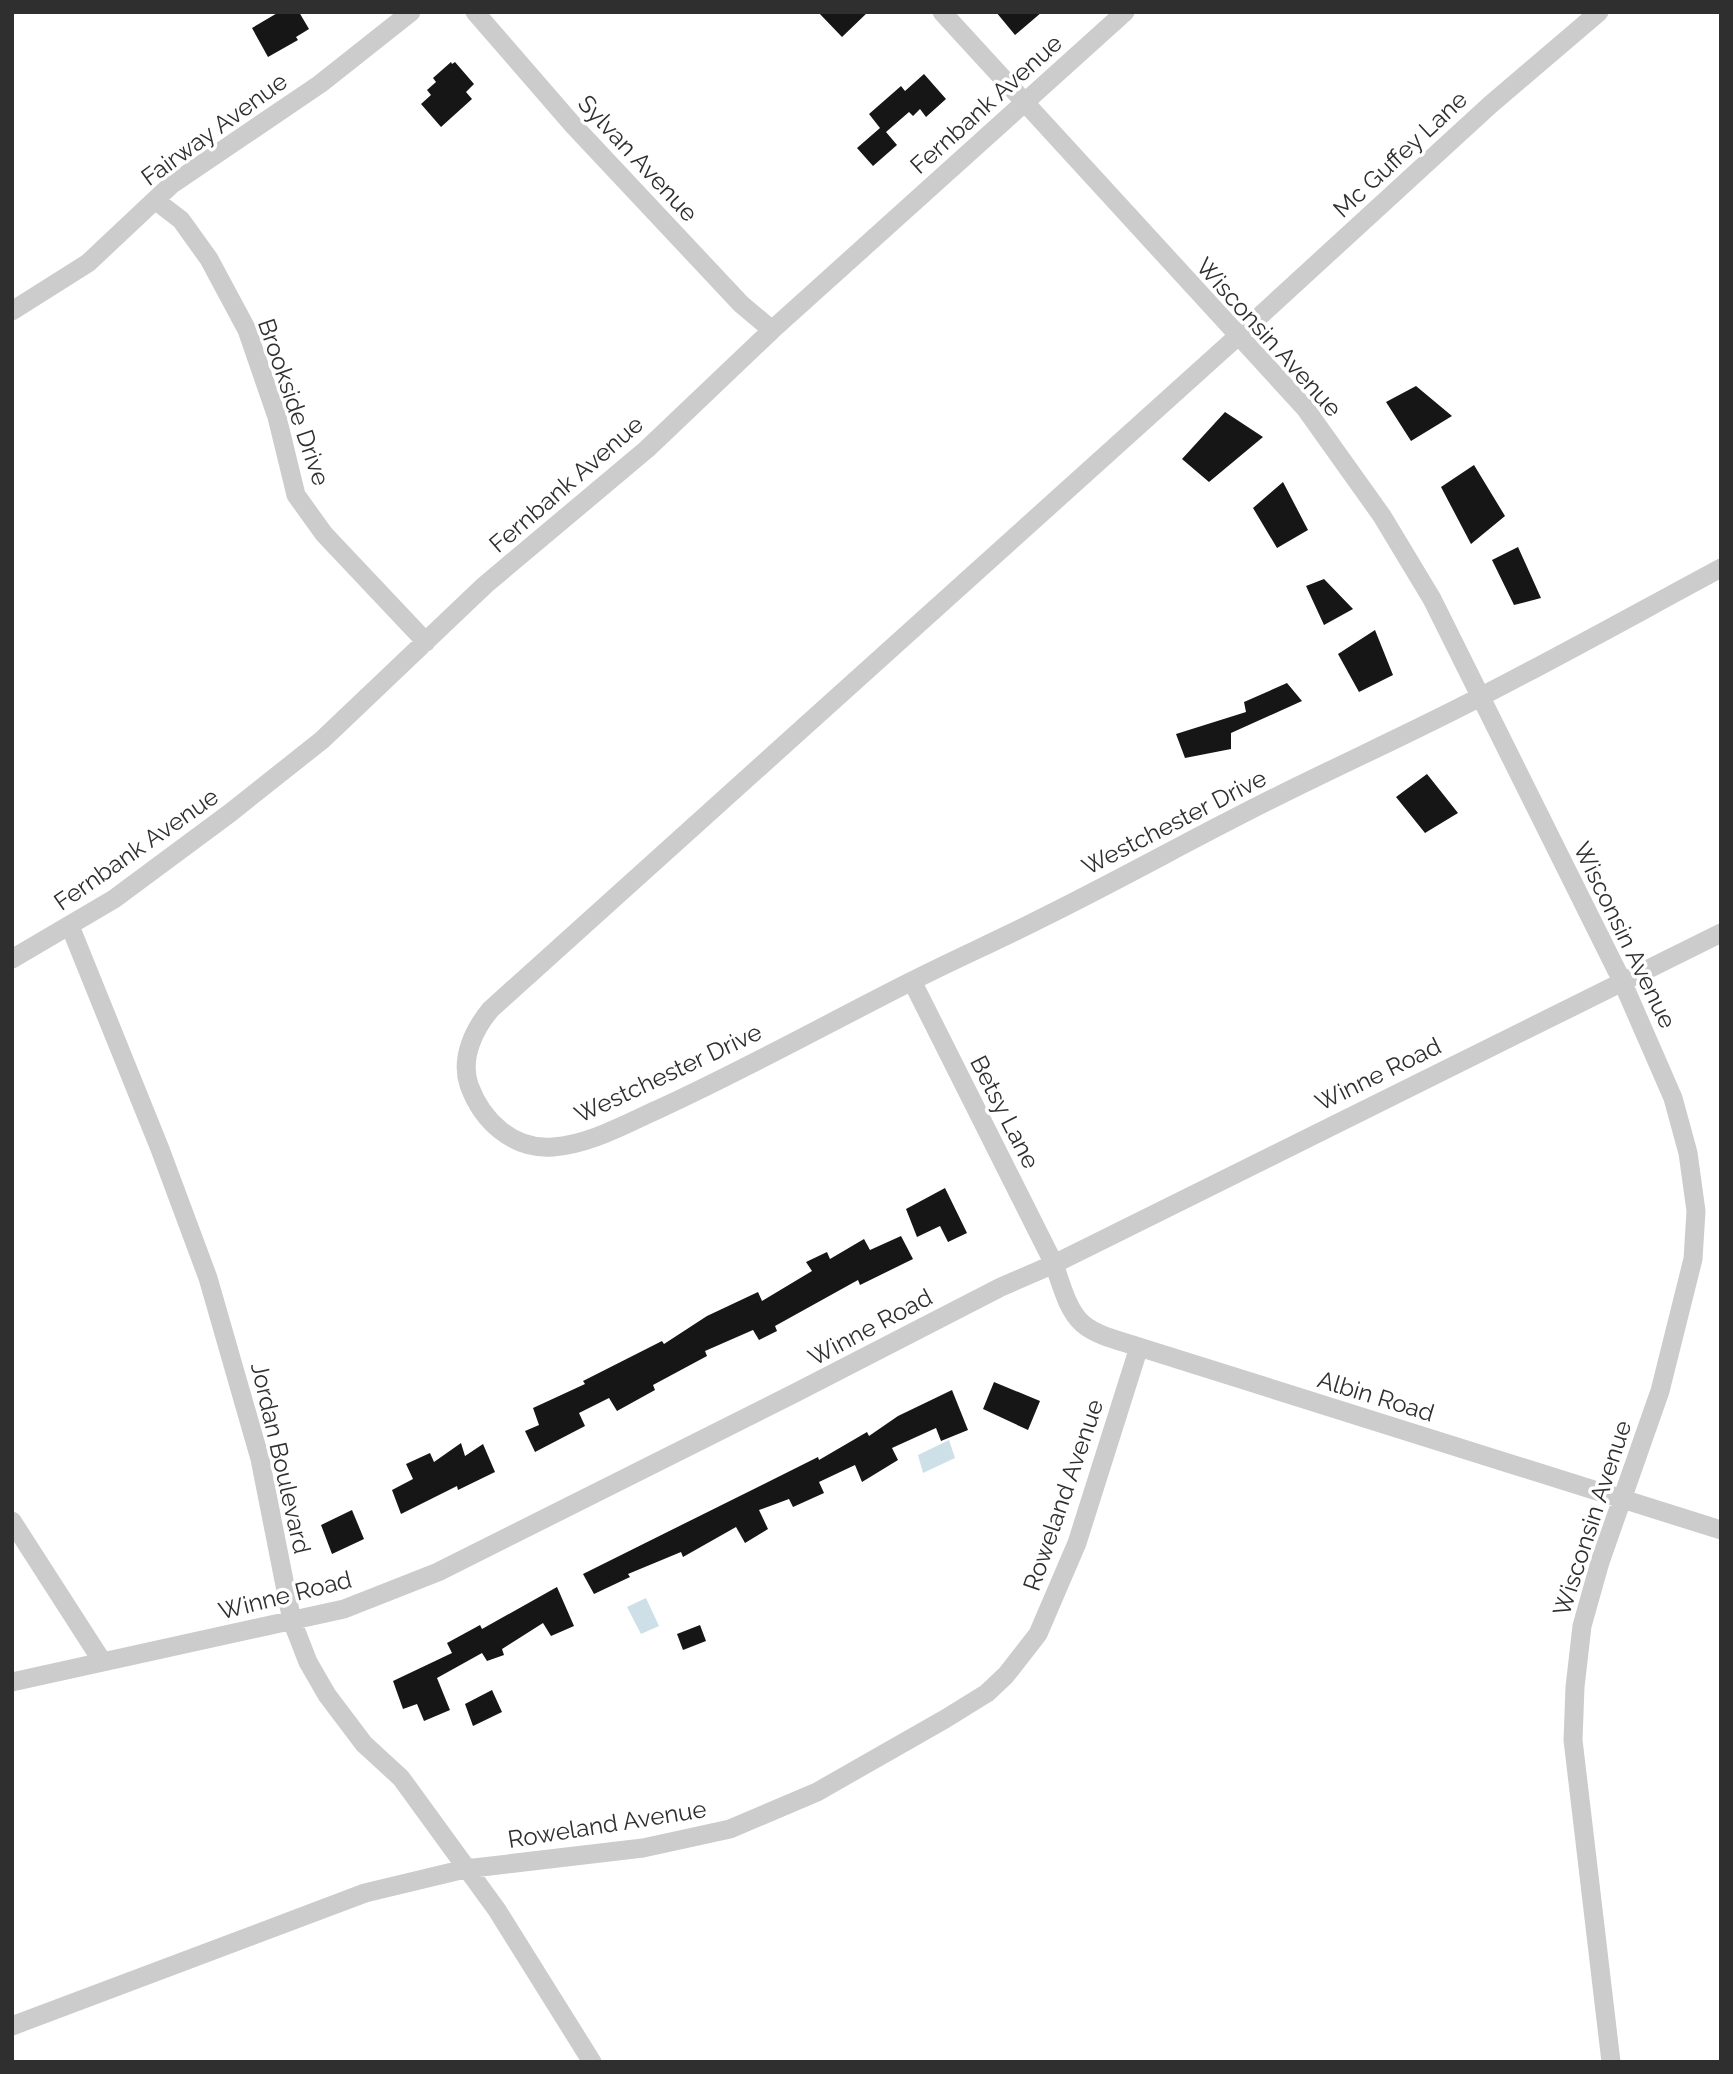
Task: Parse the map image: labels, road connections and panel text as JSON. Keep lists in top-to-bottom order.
{
  "streets": {
    "street": [
      "Fernbank Avenue",
      "Fairway Avenue",
      "Mc Guffey Lane",
      "Sylvan Avenue",
      "Wisconsin Avenue",
      "Brookside Drive",
      "Westchester Drive",
      "Winne Road",
      "Betsy Lane",
      "Albin Road",
      "Jordan Boulevard",
      "Roweland Avenue"
    ]
  },
  "crossings": [
    ["Fernbank Avenue", "Sylvan Avenue"],
    ["Fernbank Avenue", "Wisconsin Avenue"],
    ["Fernbank Avenue", "Brookside Drive"],
    ["Fernbank Avenue", "Jordan Boulevard"],
    ["Fairway Avenue", "Brookside Drive"],
    ["Mc Guffey Lane", "Wisconsin Avenue"],
    ["Mc Guffey Lane", "Westchester Drive"],
    ["Wisconsin Avenue", "Westchester Drive"],
    ["Wisconsin Avenue", "Winne Road"],
    ["Wisconsin Avenue", "Albin Road"],
    ["Westchester Drive", "Betsy Lane"],
    ["Winne Road", "Betsy Lane"],
    ["Winne Road", "Albin Road"],
    ["Winne Road", "Jordan Boulevard"],
    ["Betsy Lane", "Albin Road"],
    ["Albin Road", "Roweland Avenue"],
    ["Jordan Boulevard", "Roweland Avenue"]
  ]
}
